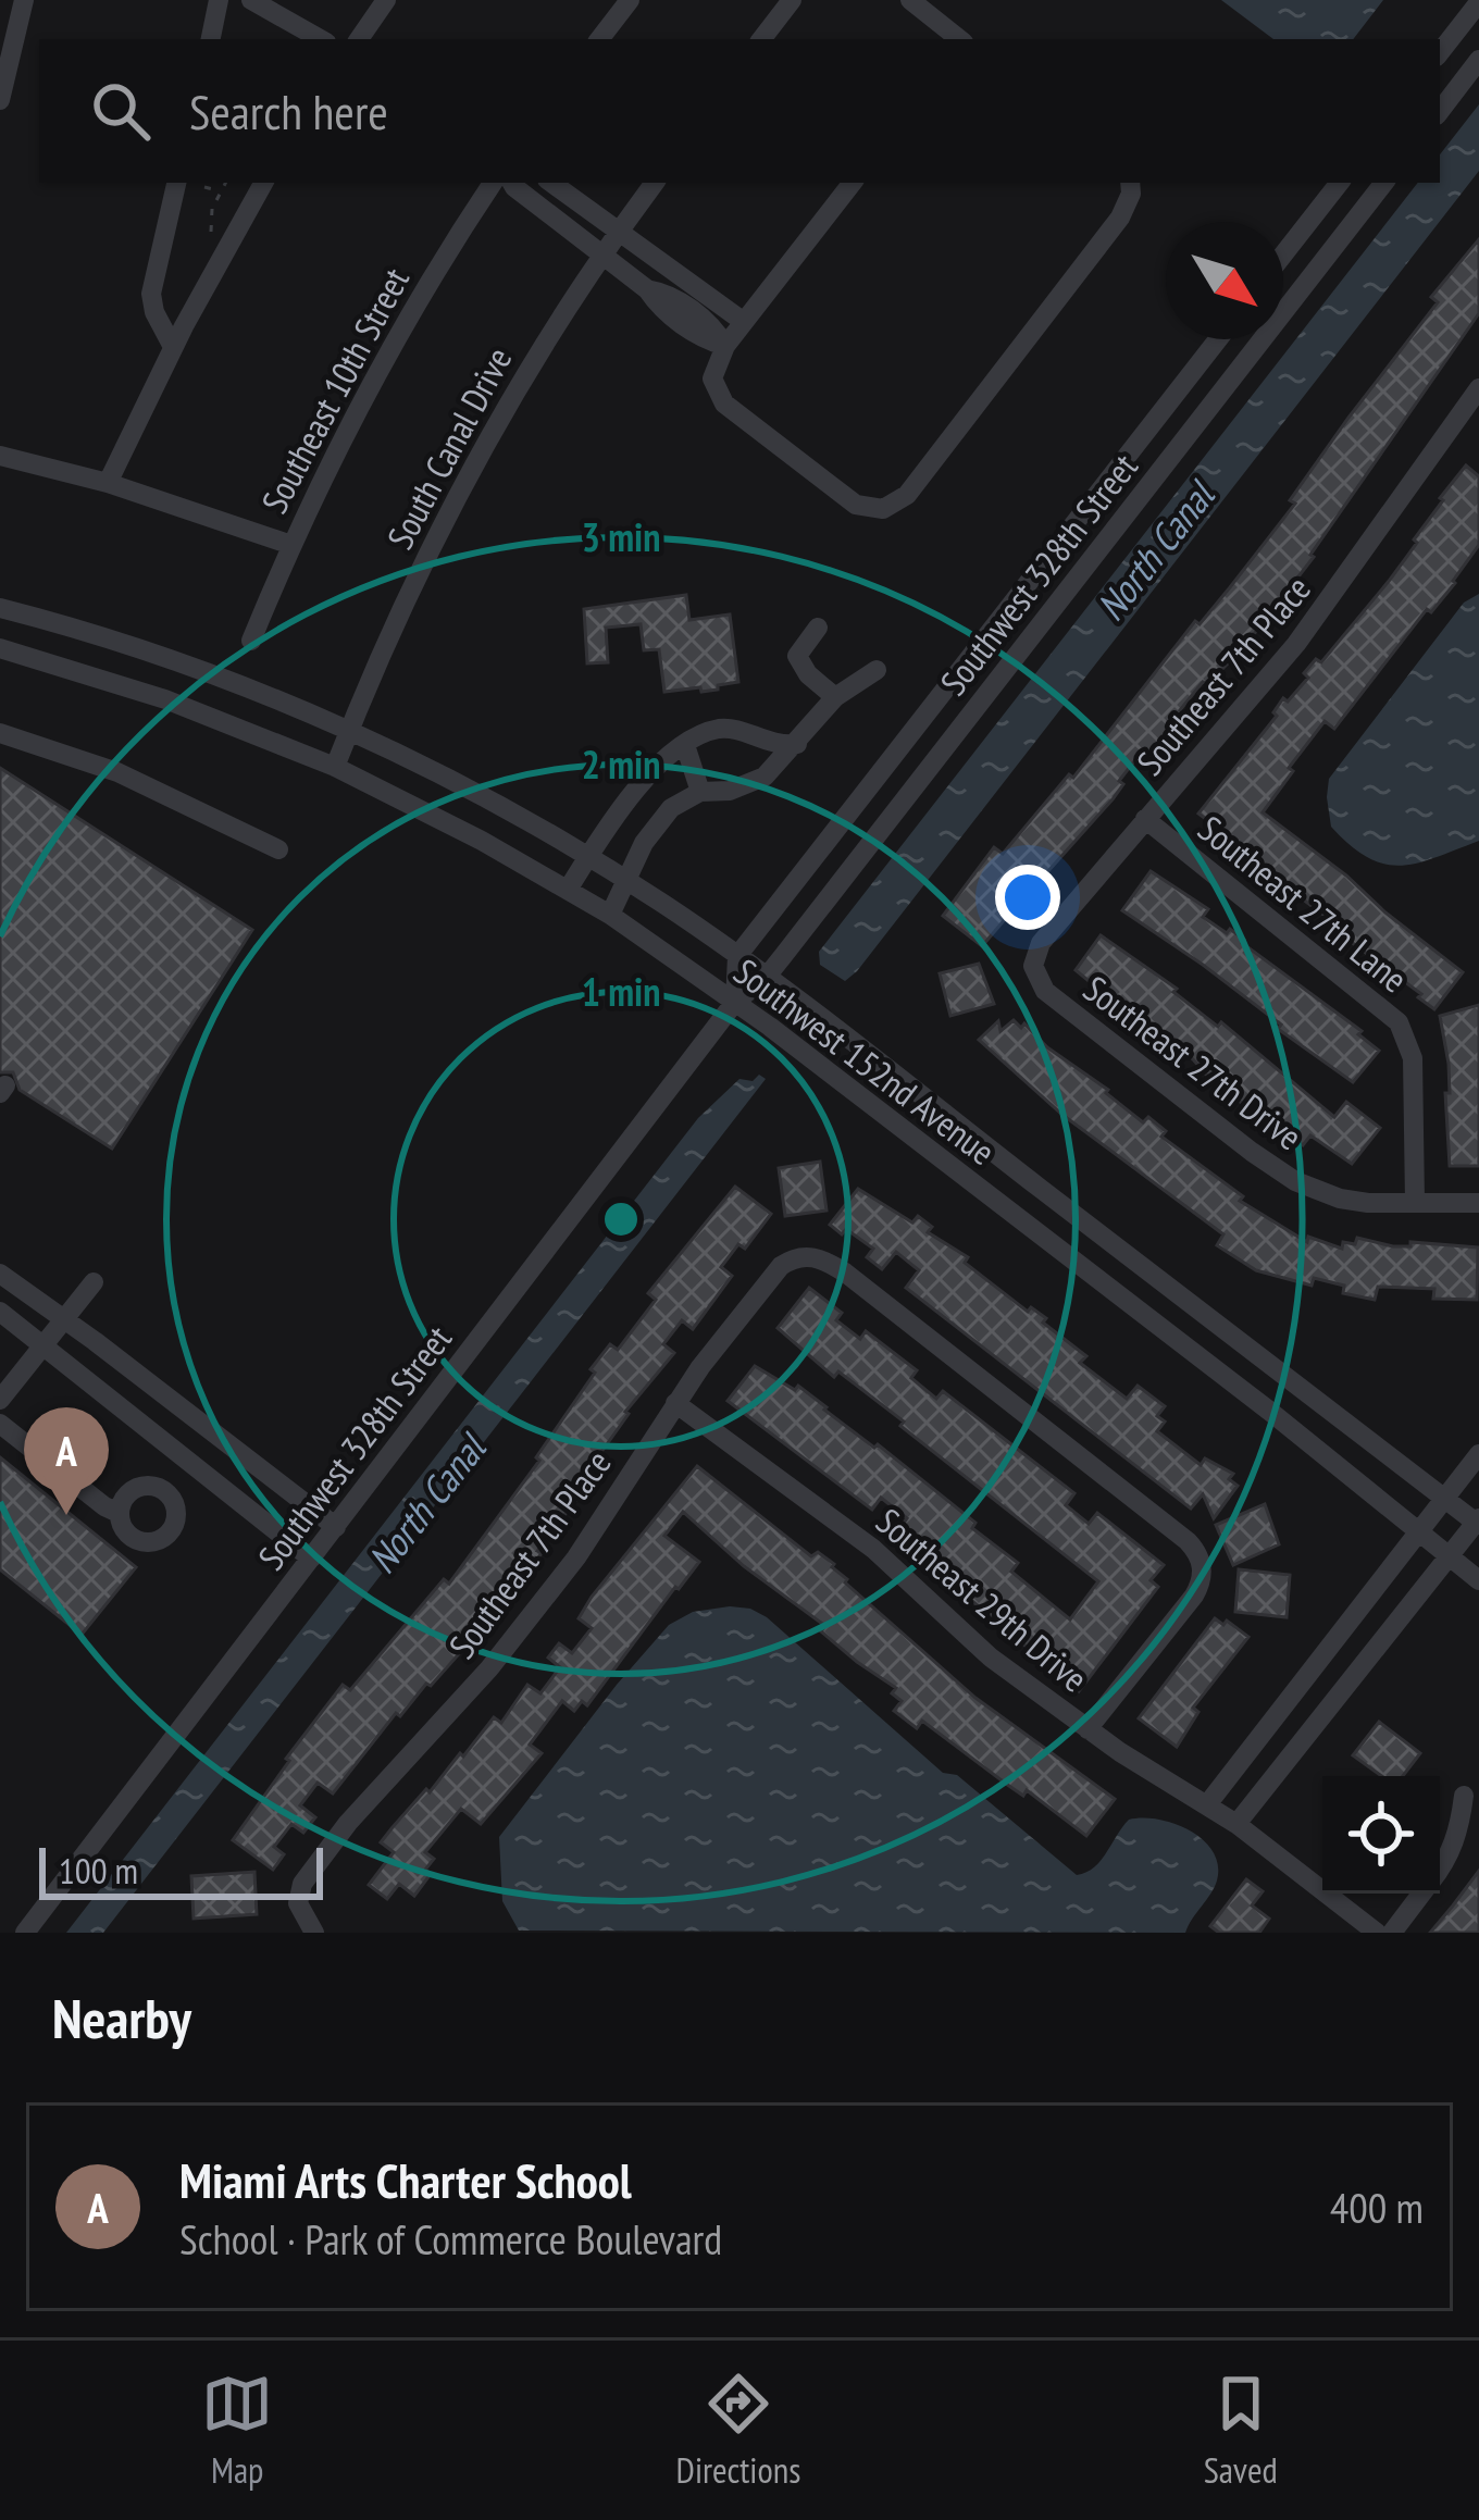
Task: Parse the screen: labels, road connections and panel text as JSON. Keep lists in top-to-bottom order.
{
  "streets": {
    "street": [
      "Southeast 10th Street",
      "South Canal Drive",
      "Southwest 328th Street",
      "Southeast 7th Place",
      "Southeast 27th Lane",
      "Southwest 152nd Avenue",
      "Southeast 27th Drive",
      "Southeast 29th Drive"
    ]
  },
  "crossings": [
    ["South Canal Drive", "Southwest 152nd Avenue"],
    ["Southwest 328th Street", "Southwest 152nd Avenue"],
    ["Southeast 7th Place", "Southeast 27th Lane"],
    ["Southeast 7th Place", "Southeast 27th Drive"],
    ["Southeast 7th Place", "Southeast 29th Drive"],
    ["Southeast 27th Lane", "Southeast 27th Drive"]
  ],
  "water": ["North Canal"],
  "scale_bar": "100 m",
  "north": "bottom right",
  "page": {
    "search": "Search here",
    "pins": "A",
    "scale": "100 m",
    "heading": "Nearby",
    "list": [
      {
        "mark": "A",
        "name": "Miami Arts Charter School",
        "note": "School · Park of Commerce Boulevard",
        "value": "400 m"
      }
    ],
    "nav": ["Map", "Directions", "Saved"]
  },
  "rings": ["3 min", "2 min", "1 min"]
}
